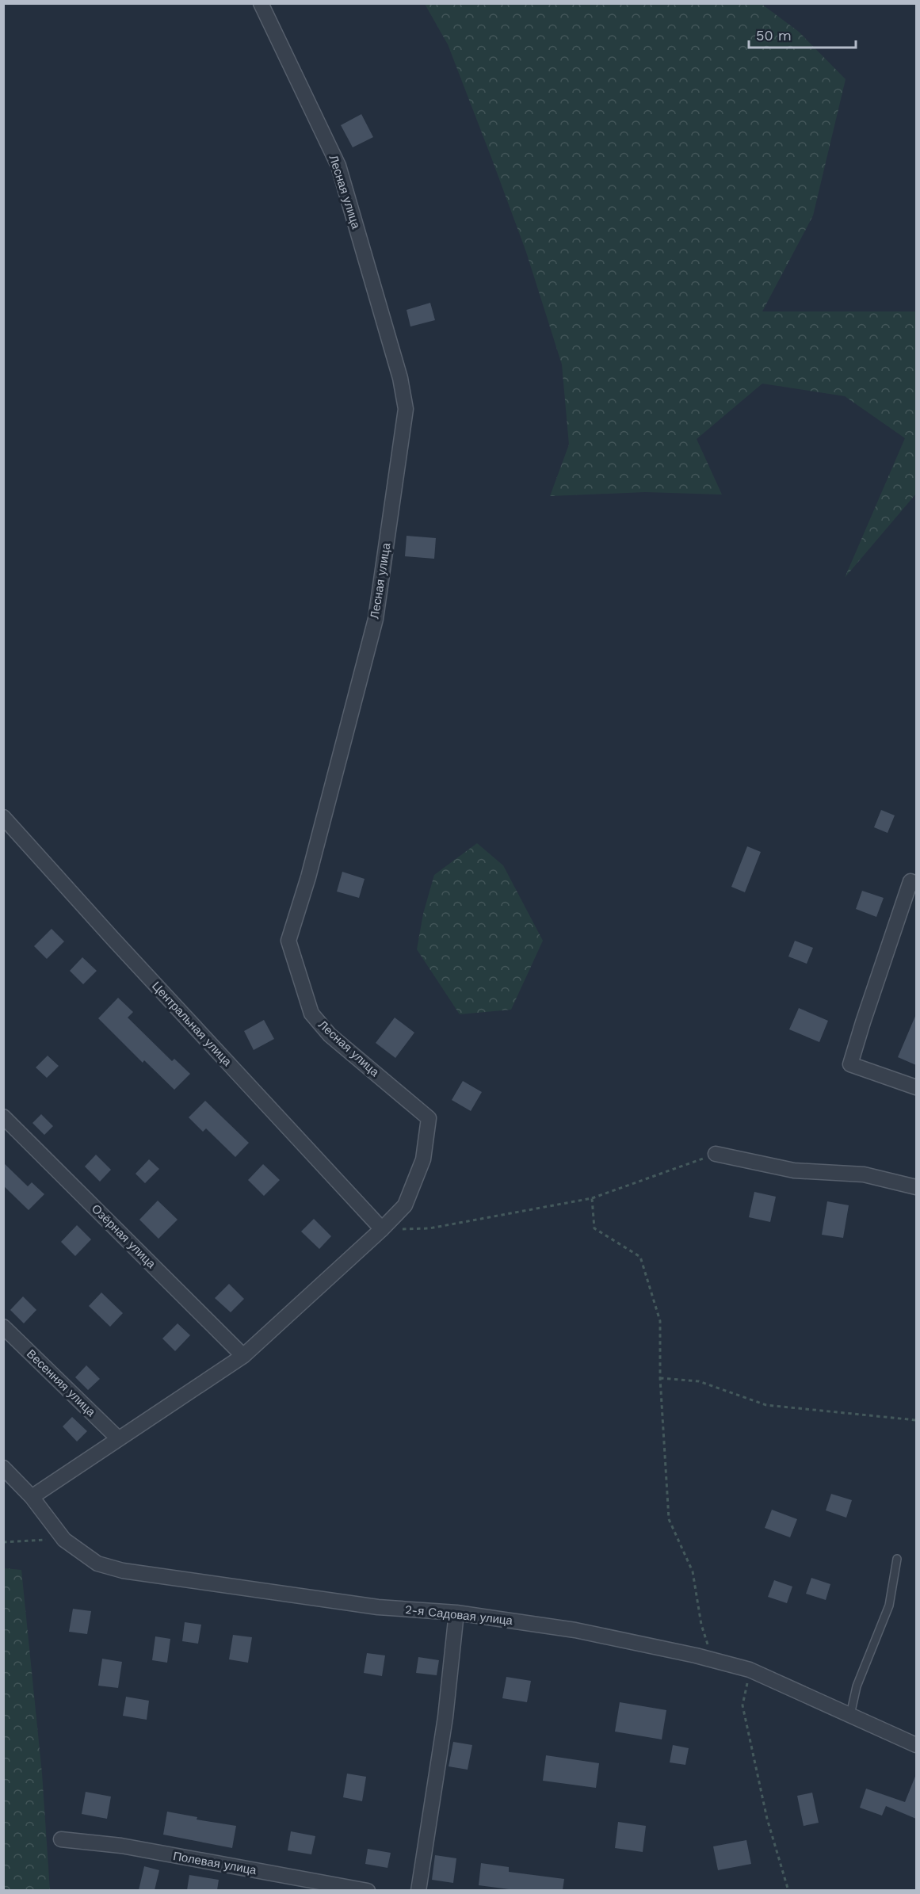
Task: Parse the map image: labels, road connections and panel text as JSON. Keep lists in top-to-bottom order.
{
  "streets": {
    "street": [
      "Лесная улица",
      "Центральная улица",
      "Озёрная улица",
      "Весенняя улица",
      "2-я Садовая улица",
      "Полевая улица"
    ]
  },
  "crossings": [
    ["Лесная улица", "Центральная улица"]
  ],
  "scale_bar": "50 m"
}
